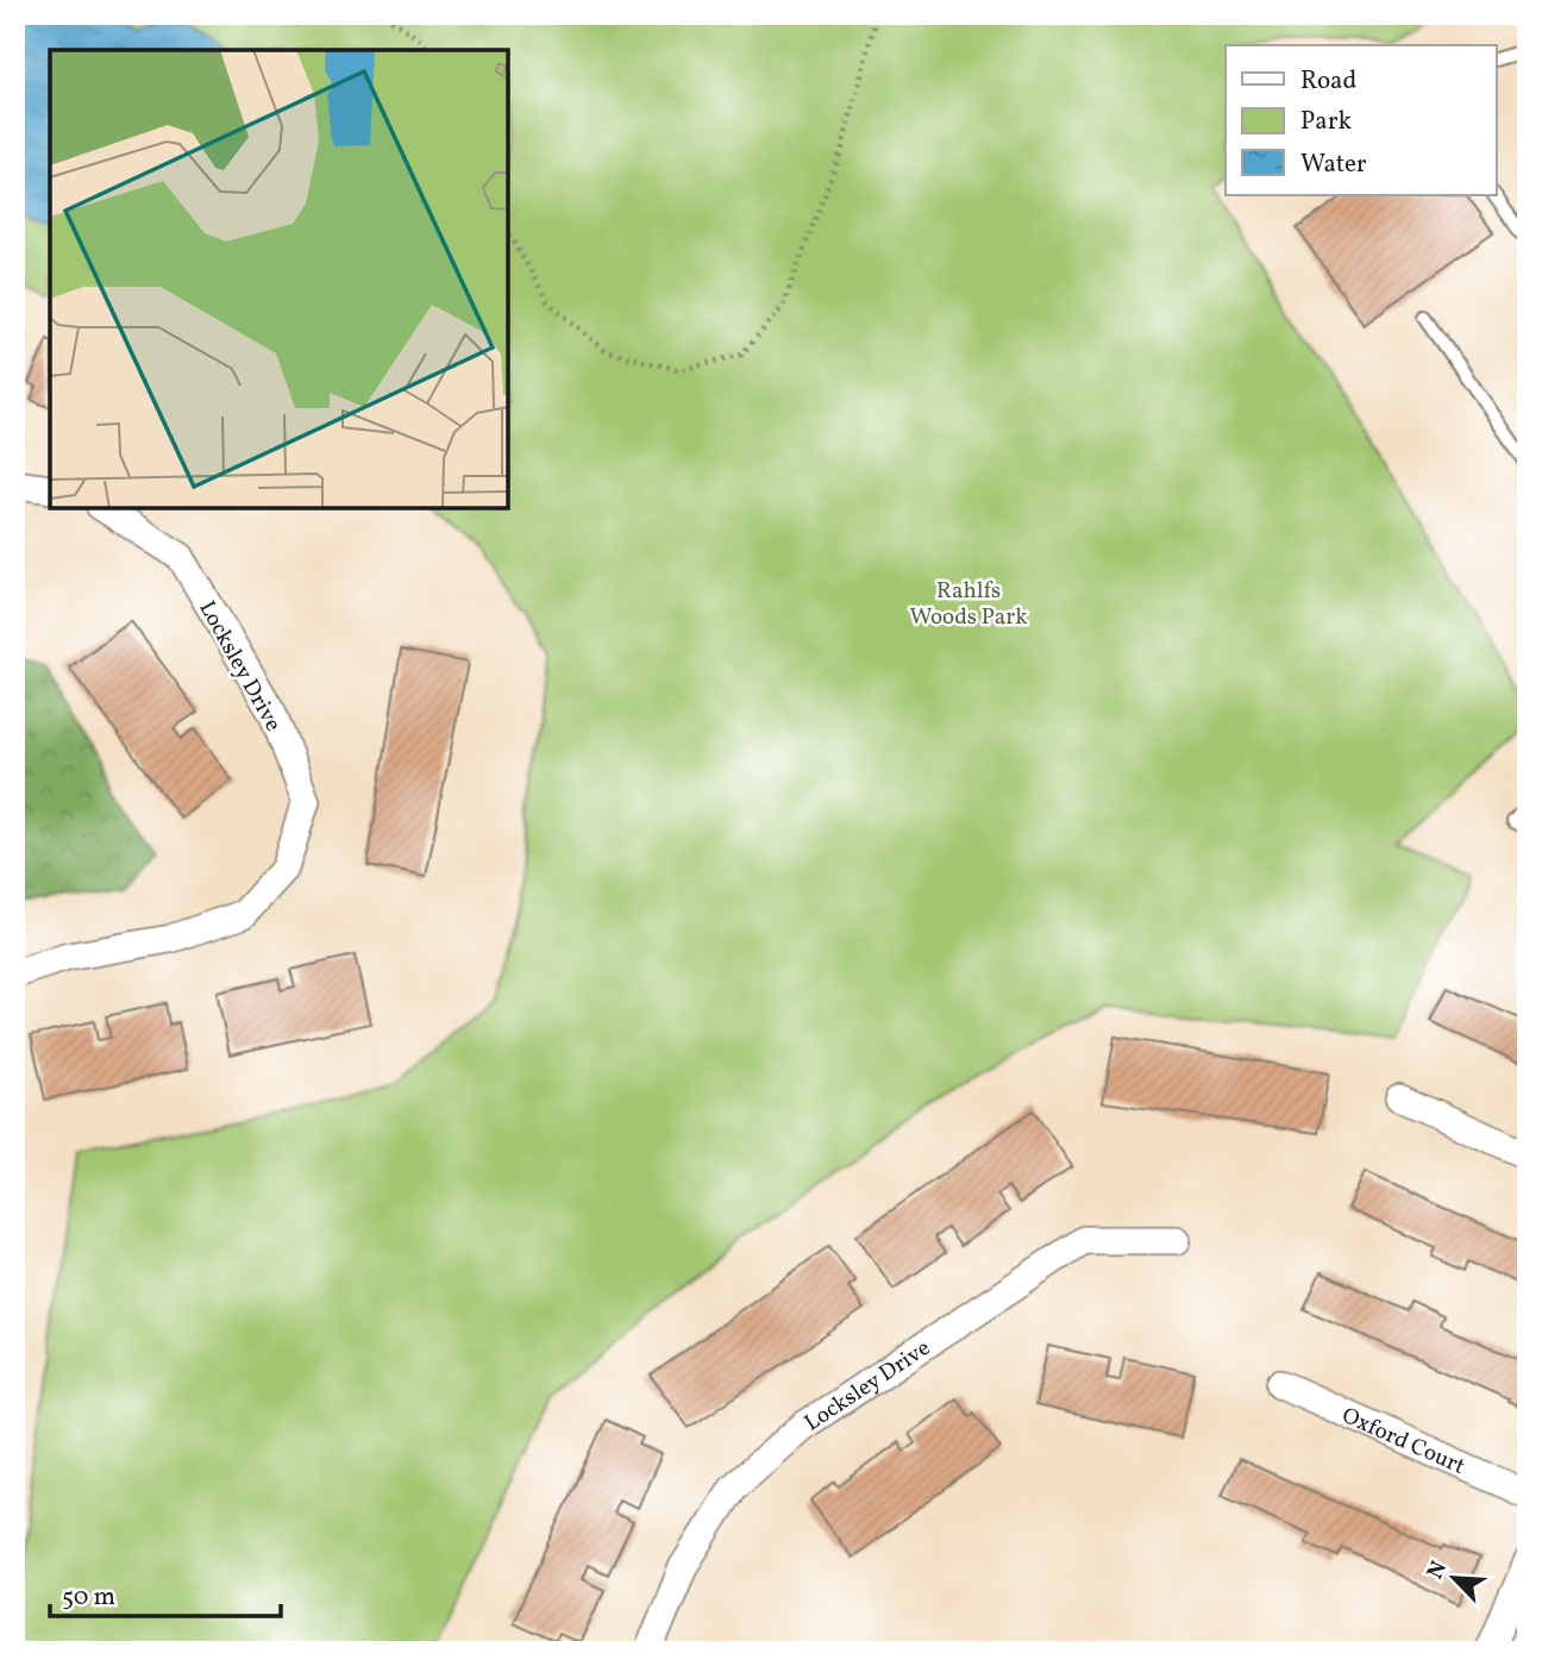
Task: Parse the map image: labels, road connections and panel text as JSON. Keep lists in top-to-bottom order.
{
  "streets": {
    "street": ["Locksley Drive", "Oxford Court"]
  },
  "parks": ["Rahlfs Woods Park"],
  "legend": ["Road", "Park", "Water"],
  "scale_bar": "50 m",
  "north": "top left"
}
